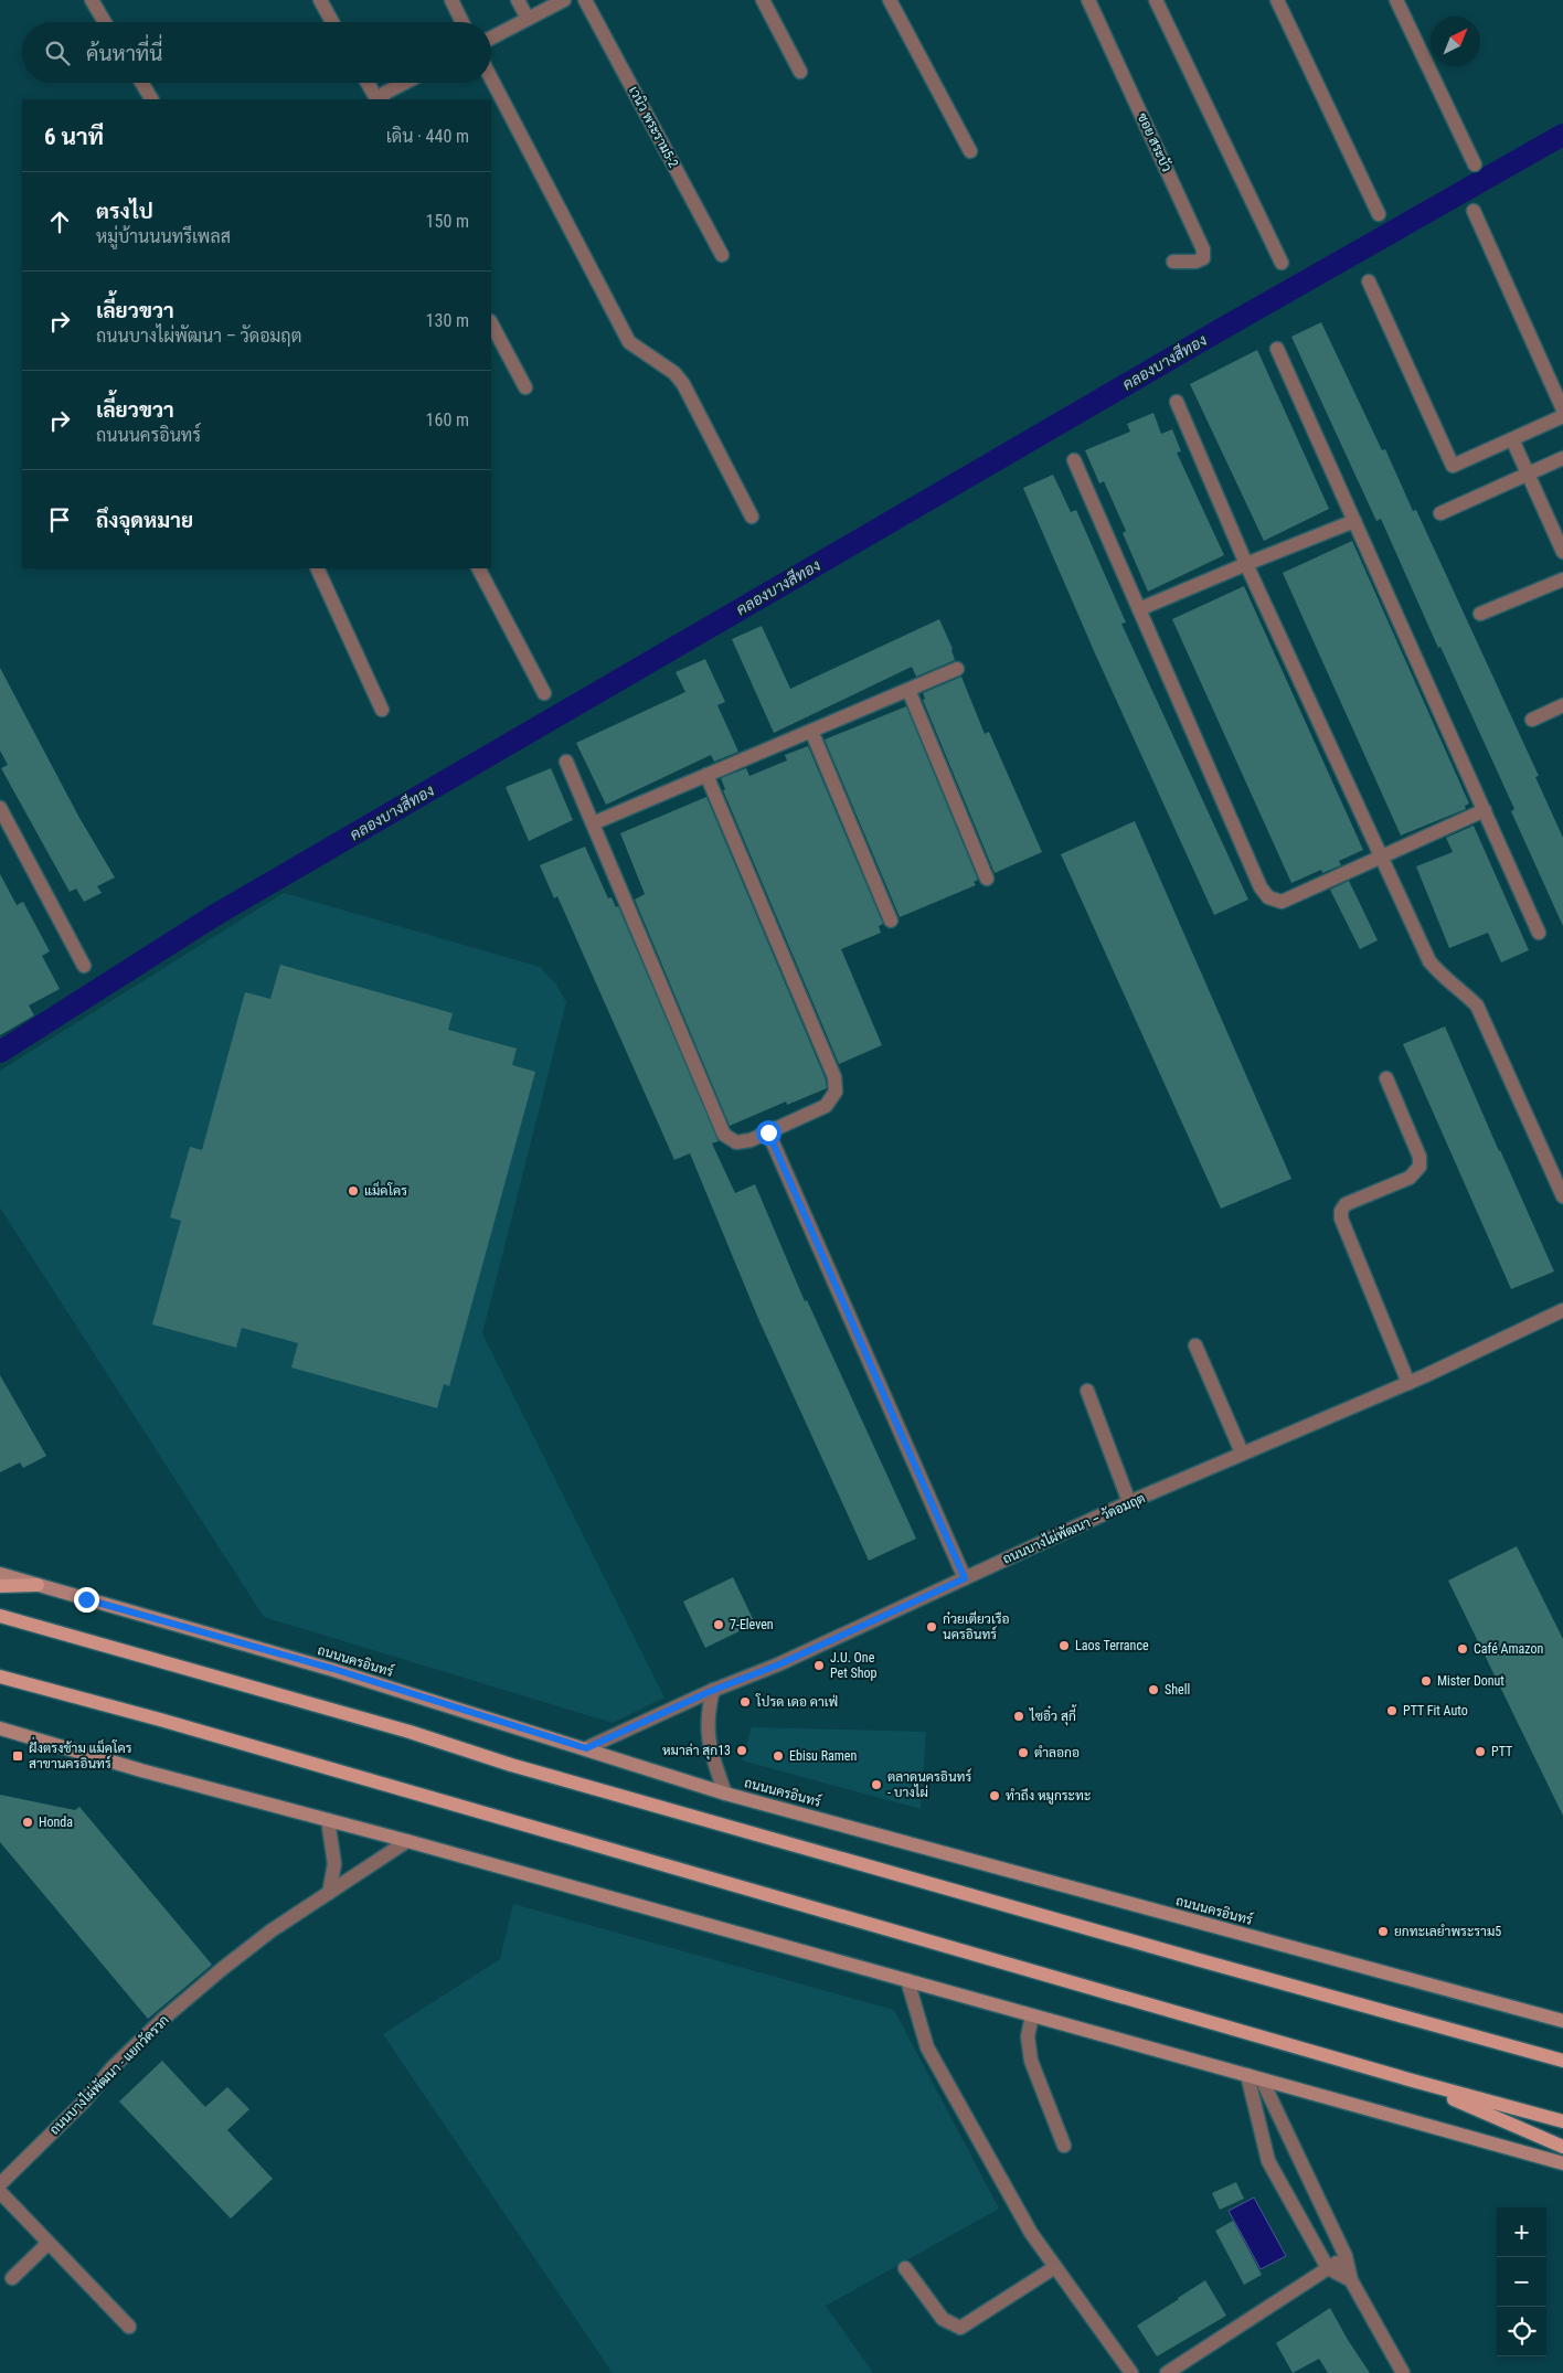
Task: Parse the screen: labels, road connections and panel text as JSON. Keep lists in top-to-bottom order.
{
  "streets": {
    "main road": ["ถนนนครอินทร์"],
    "street": [
      "เวนิว พระราม5-2",
      "ซอย สระบัว",
      "ถนนบางไผ่พัฒนา – วัดอมฤต",
      "ถนนบางไผ่พัฒนา - แยกวัดรวก"
    ]
  },
  "crossings": [
    ["ถนนบางไผ่พัฒนา – วัดอมฤต", "ถนนนครอินทร์"]
  ],
  "water": ["คลองบางสีทอง"],
  "places": {
    "other": [
      "แม็คโคร",
      "7-Eleven",
      "ก๋วยเตียวเรือ นครอินทร์",
      "Laos Terrance",
      "Café Amazon",
      "J.U. One Pet Shop",
      "Mister Donut",
      "Shell",
      "โปรด เดอ คาเฟ่",
      "PTT Fit Auto",
      "ไซอิ๋ว สุกี้",
      "หมาล่า สุก13",
      "PTT",
      "ตำลอกอ",
      "Ebisu Ramen",
      "ตลาดนครอินทร์ - บางไผ่",
      "ทำถึง หมูกระทะ",
      "Honda",
      "ยกทะเลยำพระราม5"
    ],
    "transit": ["ฝั่งตรงข้าม แม็คโคร สาขานครอินทร์"]
  },
  "north": "top right",
  "page": {
    "search": "ค้นหาที่นี่",
    "heading": ["6 นาที", "เดิน · 440 m"],
    "list": [
      ["ตรงไป", "หมู่บ้านนนทรีเพลส", "150 m"],
      ["เลี้ยวขวา", "ถนนบางไผ่พัฒนา – วัดอมฤต", "130 m"],
      ["เลี้ยวขวา", "ถนนนครอินทร์", "160 m"],
      "ถึงจุดหมาย"
    ],
    "map_buttons": ["+", "−"]
  }
}
